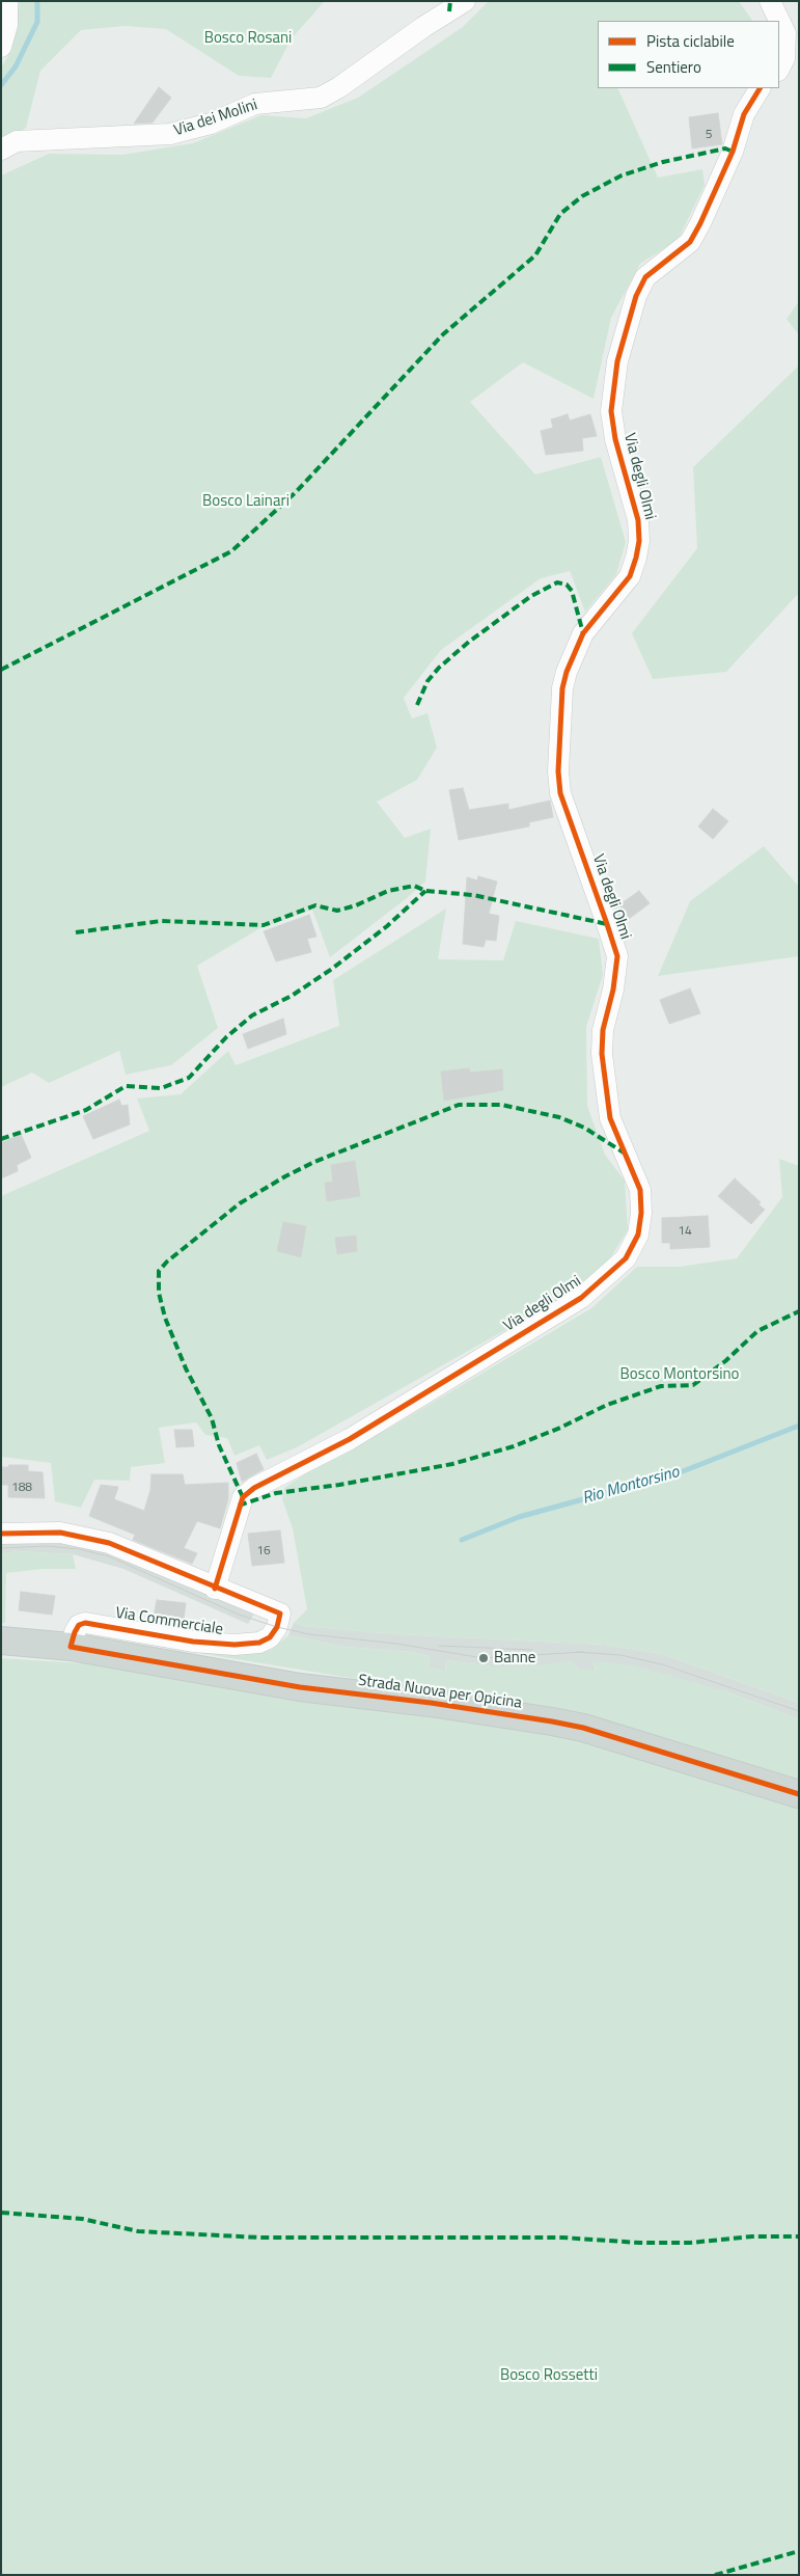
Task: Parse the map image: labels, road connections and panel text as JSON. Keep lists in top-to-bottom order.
{
  "streets": {
    "main road": ["Strada Nuova per Opicina"],
    "street": ["Via dei Molini", "Via degli Olmi", "Via Commerciale"]
  },
  "crossings": [
    ["Via degli Olmi", "Via Commerciale"],
    ["Via Commerciale", "Strada Nuova per Opicina"]
  ],
  "water": ["Rio Montorsino"],
  "parks": [
    "Bosco Rosani",
    "Bosco Lainari",
    "Bosco Montorsino",
    "Bosco Rossetti"
  ],
  "places": ["Banne"],
  "house_numbers": [
    "5",
    "14",
    "188",
    "16"
  ],
  "legend": ["Pista ciclabile", "Sentiero"]
}
